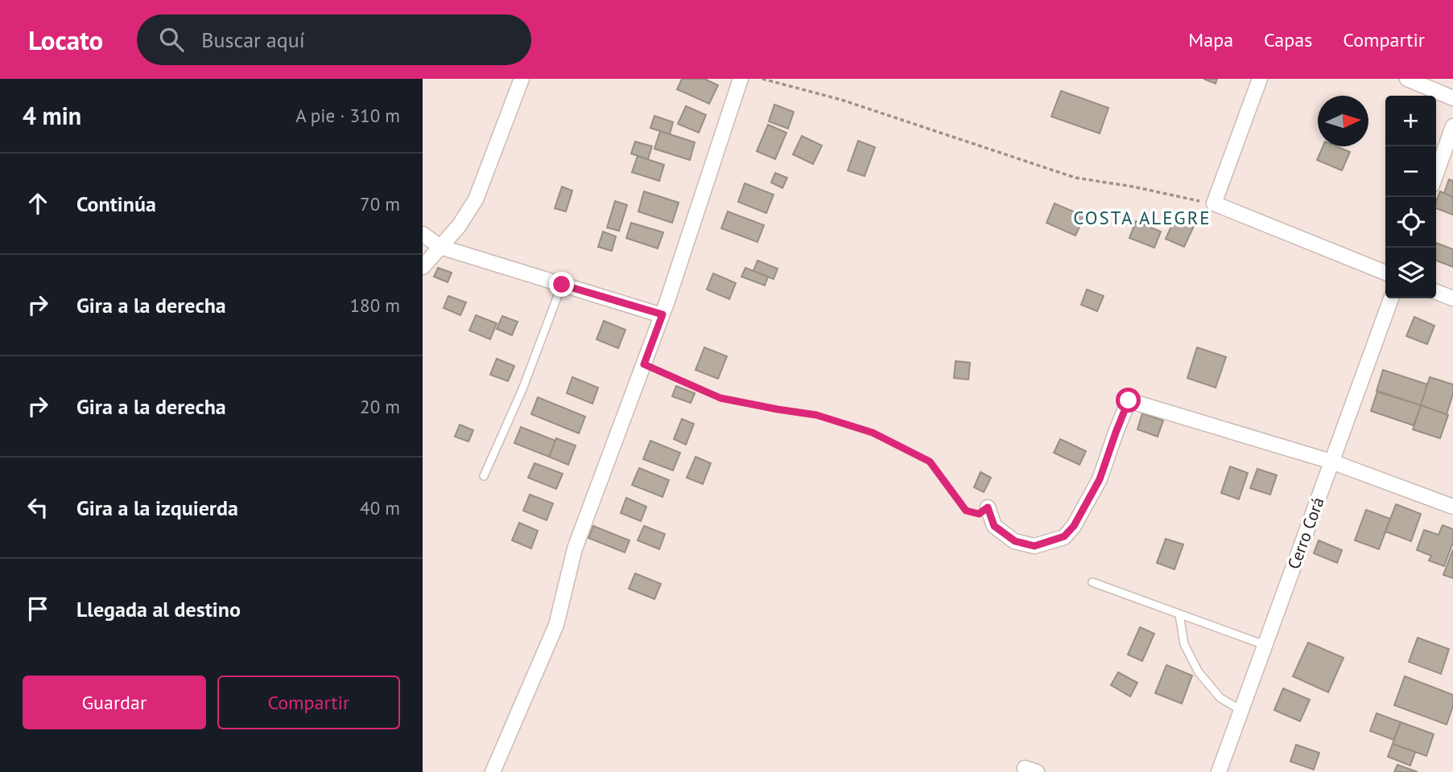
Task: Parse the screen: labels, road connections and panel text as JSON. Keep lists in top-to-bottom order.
{
  "streets": {
    "street": ["Cerro Corá"]
  },
  "districts": ["COSTA ALEGRE"],
  "north": "right",
  "page": {
    "header": "Locato",
    "search": "Buscar aquí",
    "nav": ["Mapa", "Capas", "Compartir"],
    "heading": ["4 min", "A pie · 310 m"],
    "map_buttons": ["+", "−"],
    "list": [
      ["Continúa", "70 m"],
      ["Gira a la derecha", "180 m"],
      ["Gira a la derecha", "20 m"],
      ["Gira a la izquierda", "40 m"],
      "Llegada al destino"
    ],
    "buttons": ["Guardar", "Compartir"]
  }
}
